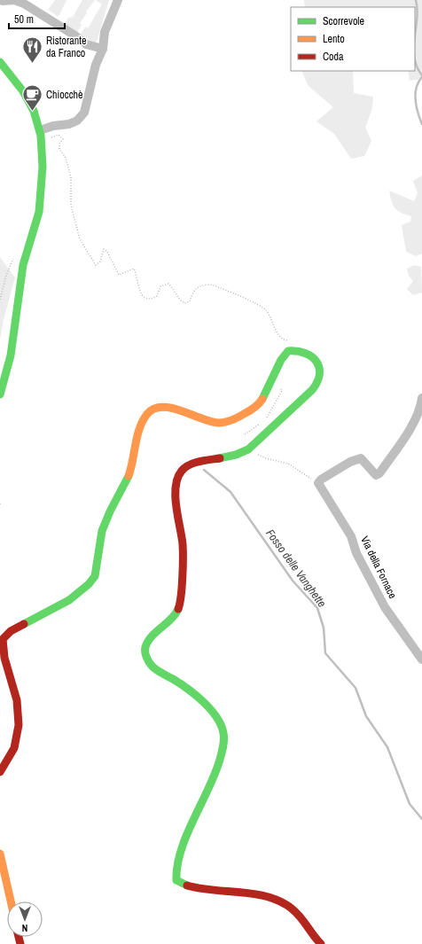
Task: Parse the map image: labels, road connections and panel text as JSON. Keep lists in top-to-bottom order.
{
  "streets": {
    "street": ["Via della Fornace"]
  },
  "water": ["Fosso delle Vanghette"],
  "places": {
    "restaurant": ["Ristorante da Franco"],
    "cafe": ["Chiocchè"]
  },
  "legend": ["Scorrevole", "Lento", "Coda"],
  "scale_bar": "50 m",
  "north": "bottom"
}
